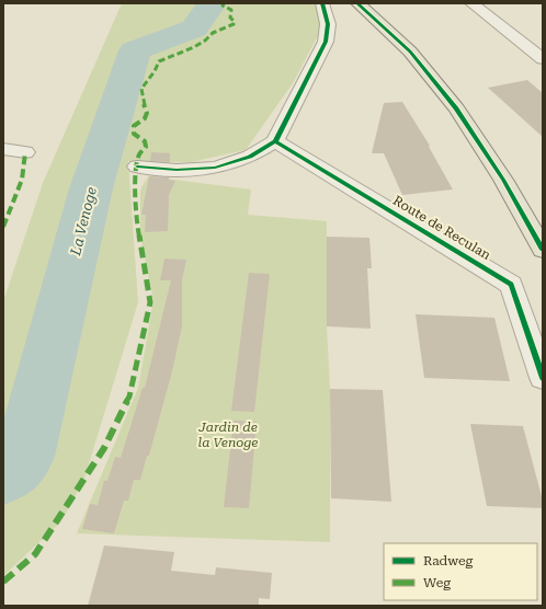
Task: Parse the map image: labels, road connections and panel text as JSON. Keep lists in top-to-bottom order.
{
  "streets": {
    "street": ["Route de Reculan"]
  },
  "water": ["La Venoge"],
  "parks": ["Jardin de la Venoge"],
  "legend": ["Radweg", "Weg"]
}
